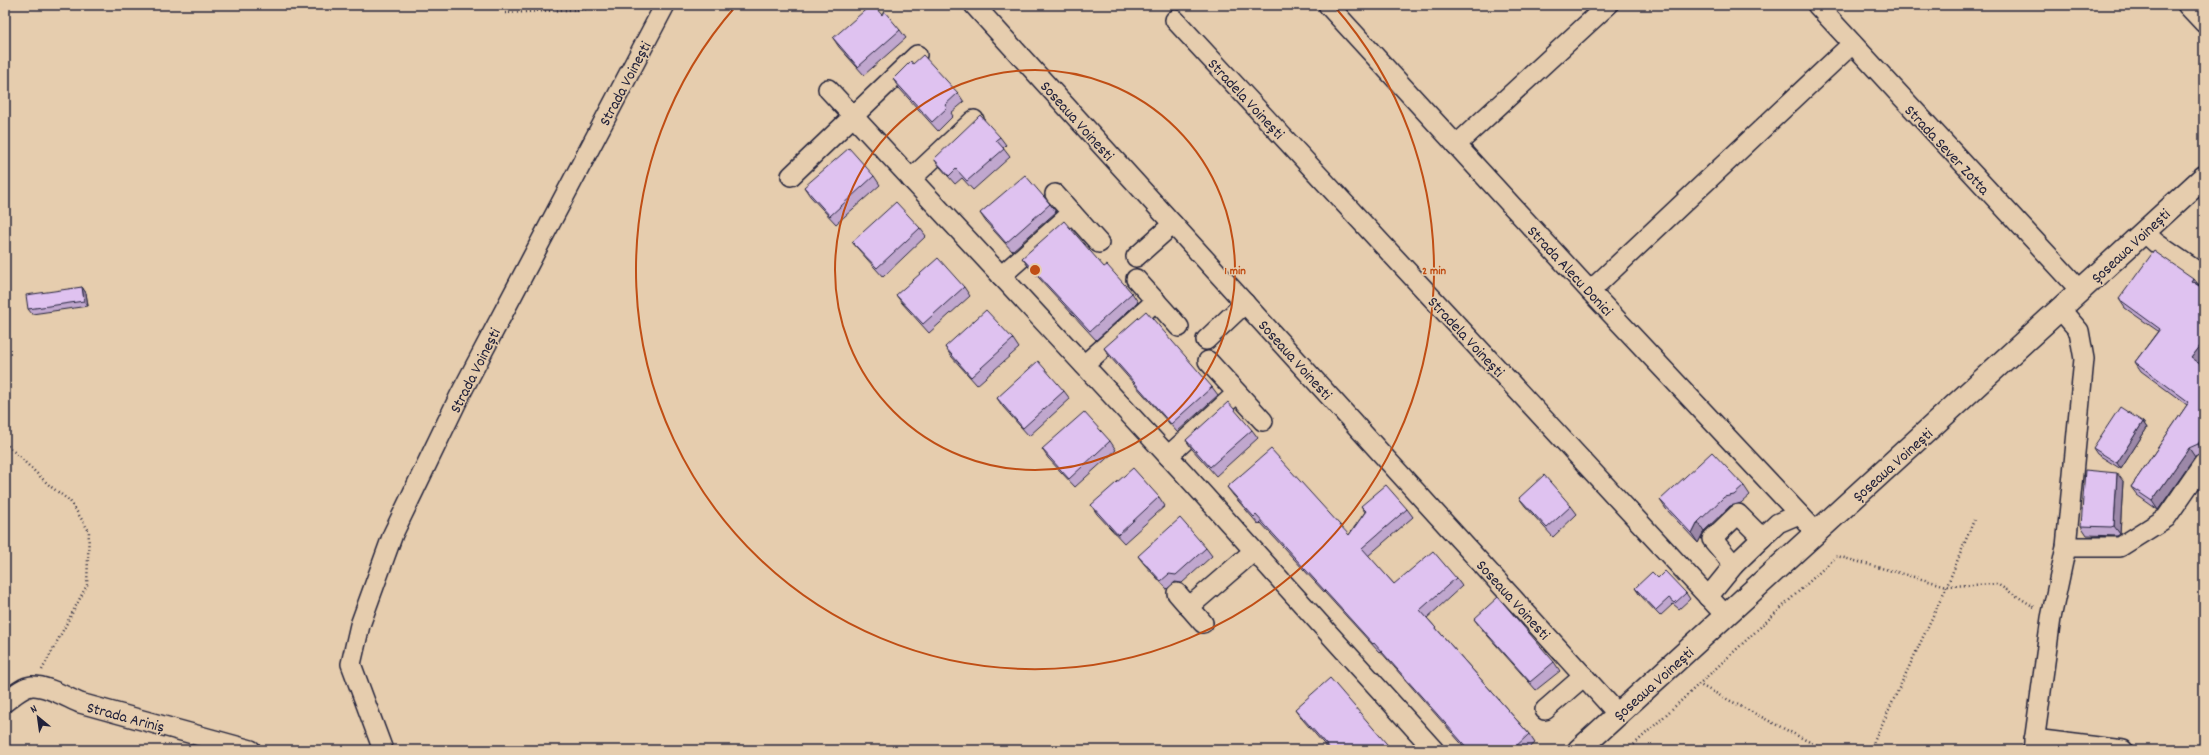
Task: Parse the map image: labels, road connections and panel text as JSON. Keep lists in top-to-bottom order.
{
  "streets": {
    "main road": ["Șoseaua Voinești"],
    "street": [
      "Strada Voinești",
      "Stradela Voinești",
      "Soseaua Voinesti",
      "Strada Sever Zotta",
      "Strada Alecu Donici",
      "Strada Ariniș"
    ]
  },
  "crossings": [
    ["Stradela Voinești", "Șoseaua Voinești"],
    ["Soseaua Voinesti", "Șoseaua Voinești"],
    ["Strada Sever Zotta", "Șoseaua Voinești"],
    ["Șoseaua Voinești", "Strada Alecu Donici"]
  ],
  "north": "top left",
  "rings": ["1 min", "2 min"]
}
